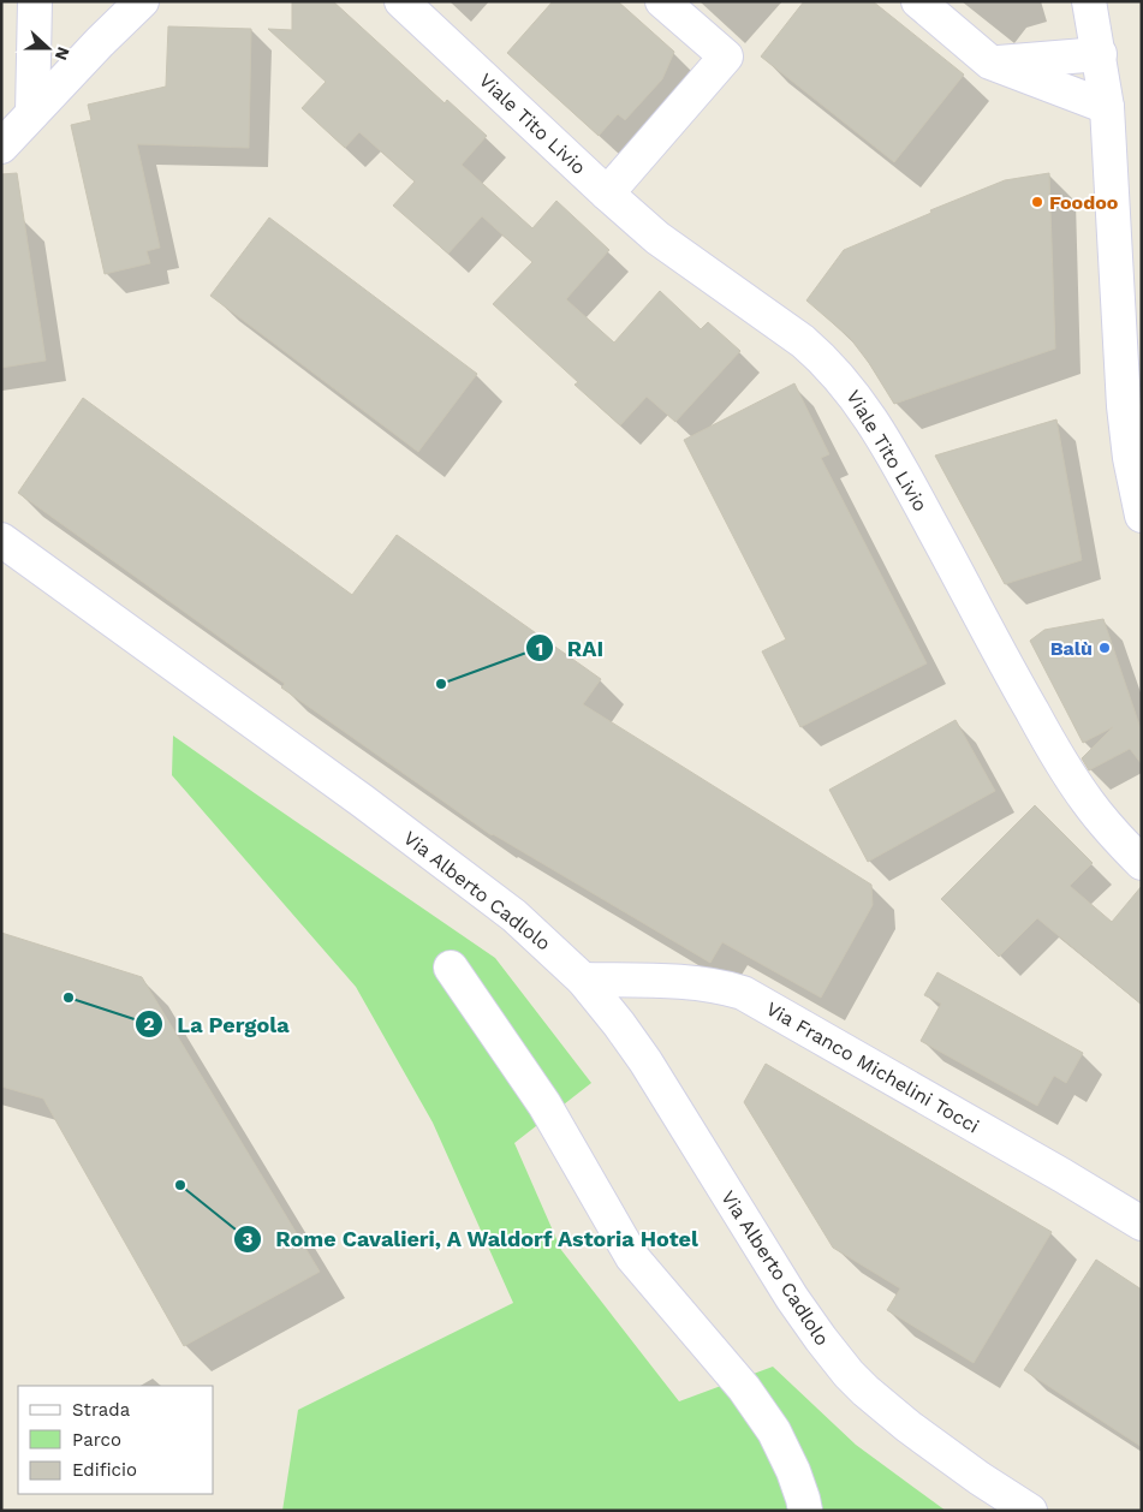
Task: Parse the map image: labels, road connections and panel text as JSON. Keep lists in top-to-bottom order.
{
  "streets": {
    "street": ["Viale Tito Livio", "Via Alberto Cadlolo", "Via Franco Michelini Tocci"]
  },
  "crossings": [
    ["Via Alberto Cadlolo", "Via Franco Michelini Tocci"]
  ],
  "places": [
    "Foodoo",
    "Balù",
    "RAI",
    "La Pergola",
    "Rome Cavalieri, A Waldorf Astoria Hotel"
  ],
  "legend": ["Strada", "Parco", "Edificio"],
  "north": "right"
}
